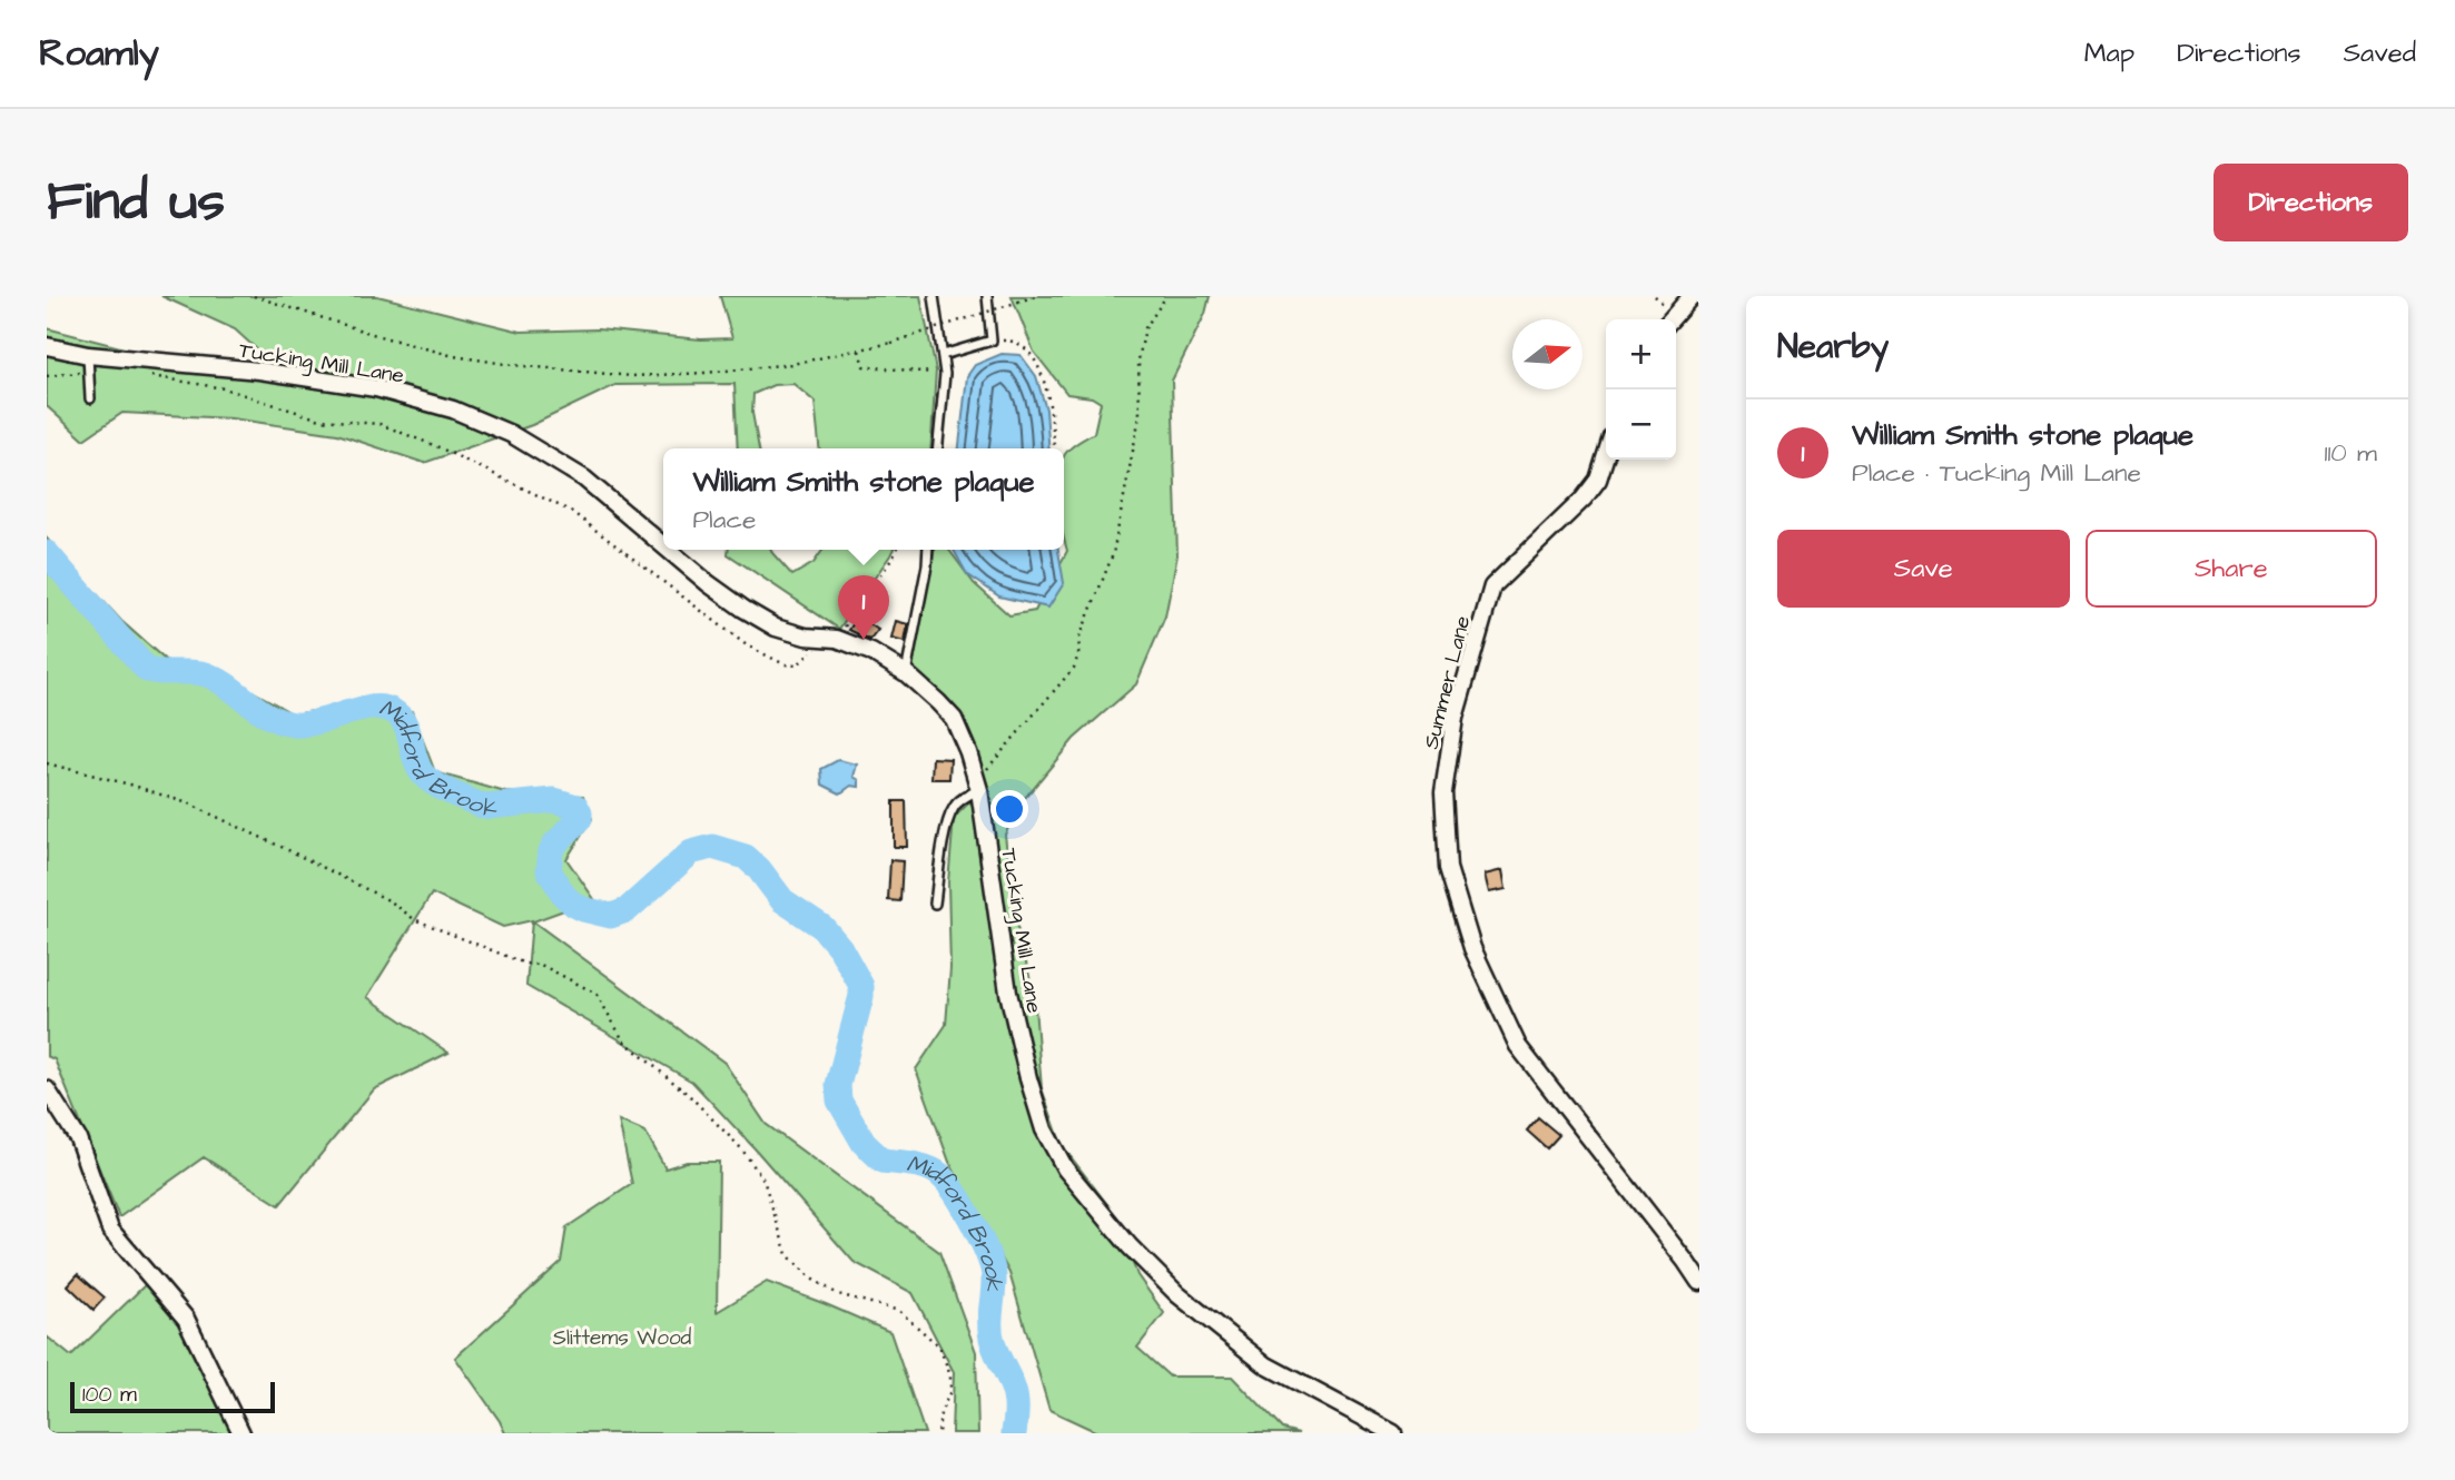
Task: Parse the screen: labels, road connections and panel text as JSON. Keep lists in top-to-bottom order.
{
  "streets": {
    "street": ["Tucking Mill Lane", "Summer Lane"]
  },
  "water": ["Midford Brook"],
  "parks": ["Slittems Wood"],
  "scale_bar": "100 m",
  "north": "right",
  "page": {
    "header": "Roamly",
    "nav": ["Map", "Directions", "Saved"],
    "buttons": [
      "Directions",
      ["Save", "Share"]
    ],
    "title": "Find us",
    "heading": "Nearby",
    "map_buttons": ["+", "−"],
    "list": [
      {
        "mark": "1",
        "name": "William Smith stone plaque",
        "note": "Place · Tucking Mill Lane",
        "value": "110 m"
      }
    ],
    "popup": ["William Smith stone plaque", "Place"],
    "pins": "1",
    "scale": "100 m"
  }
}
